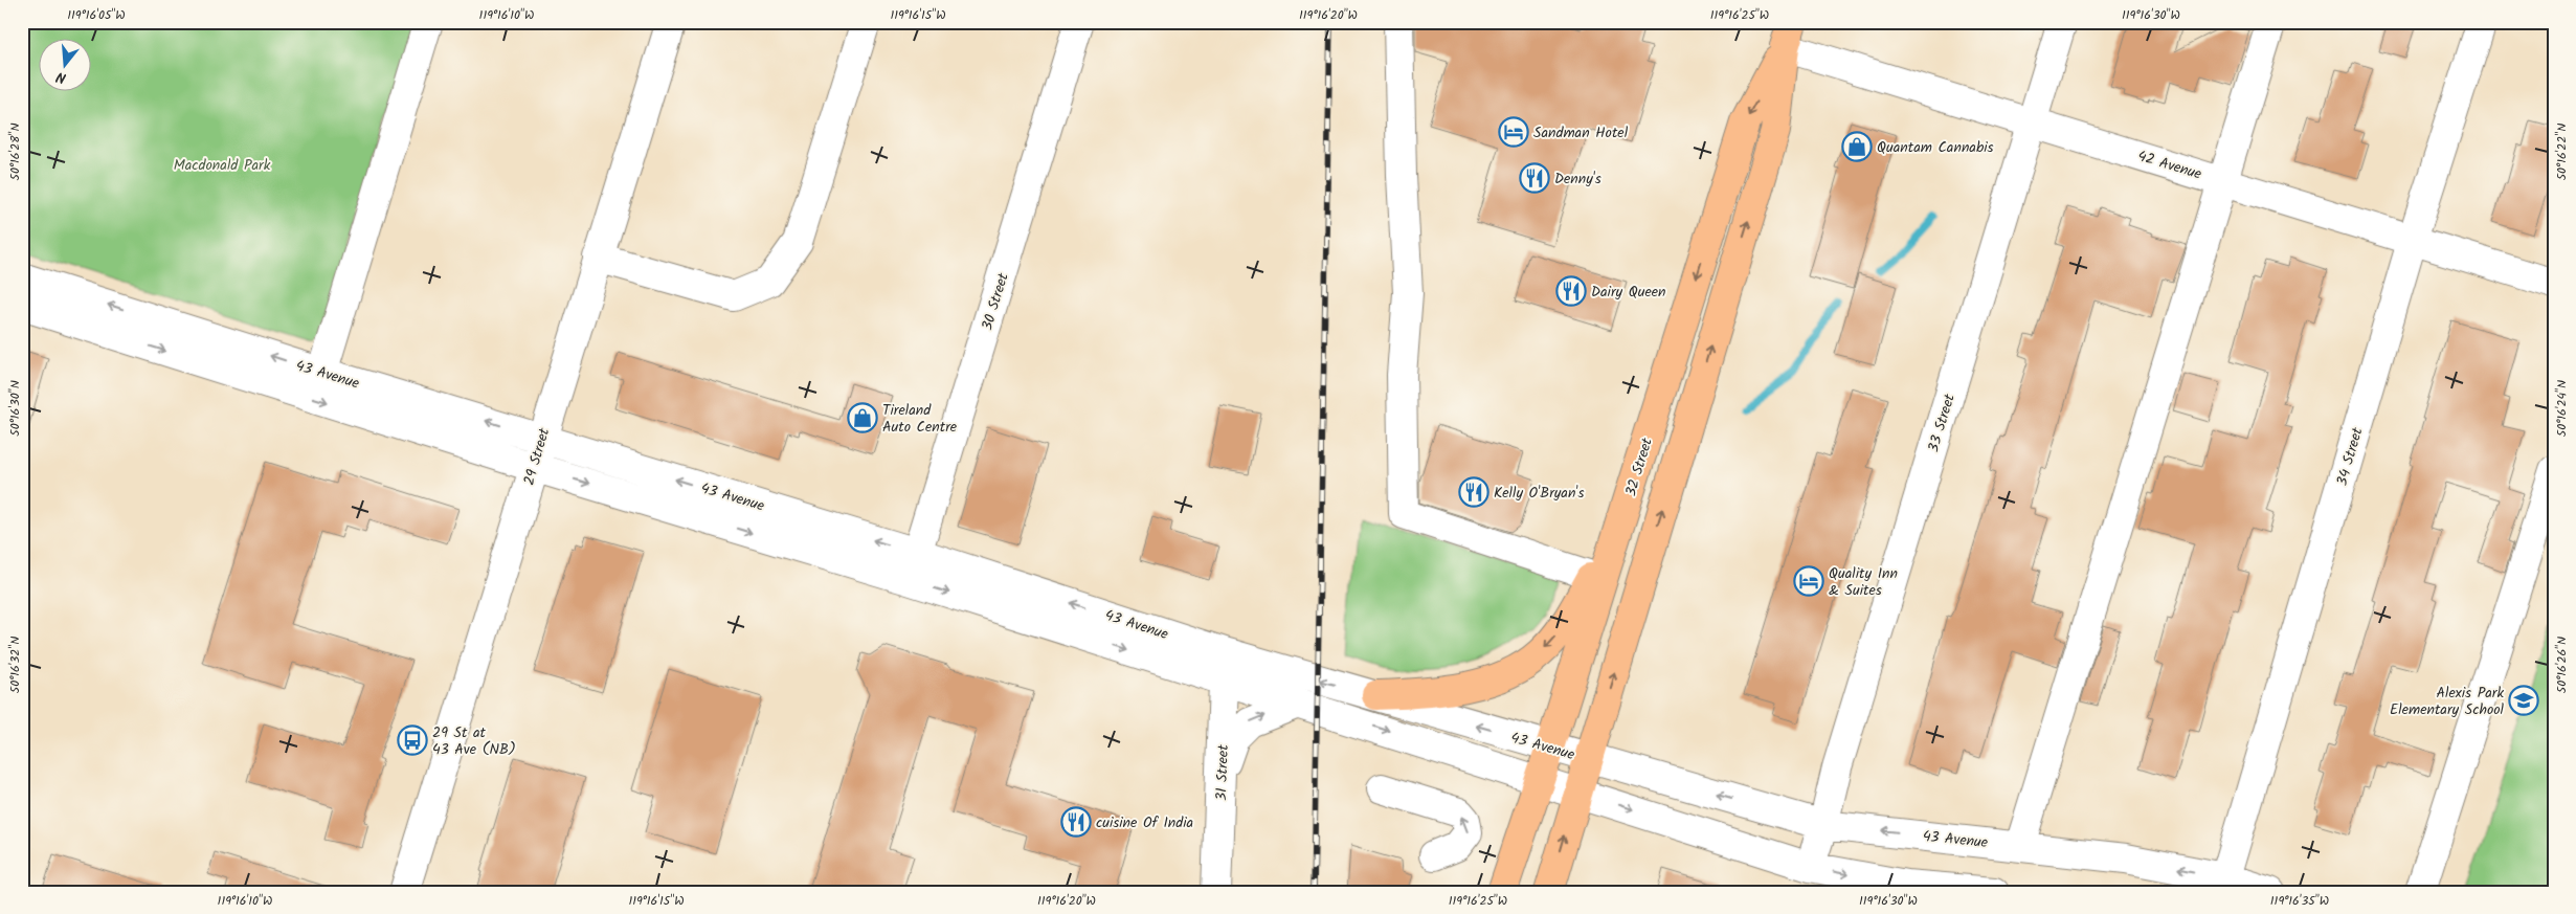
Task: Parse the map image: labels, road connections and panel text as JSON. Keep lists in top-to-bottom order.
{
  "streets": {
    "highway": ["32 Street"],
    "street": [
      "42 Avenue",
      "30 Street",
      "43 Avenue",
      "33 Street",
      "29 Street",
      "34 Street",
      "31 Street"
    ]
  },
  "crossings": [
    ["42 Avenue", "33 Street"],
    ["42 Avenue", "34 Street"],
    ["42 Avenue", "32 Street"],
    ["30 Street", "43 Avenue"],
    ["43 Avenue", "33 Street"],
    ["43 Avenue", "29 Street"],
    ["43 Avenue", "34 Street"],
    ["43 Avenue", "32 Street"],
    ["43 Avenue", "31 Street"]
  ],
  "parks": ["Macdonald Park"],
  "places": {
    "hotel": ["Sandman Hotel", "Quality Inn & Suites"],
    "shop": ["Quantam Cannabis", "Tireland Auto Centre"],
    "restaurant": [
      "Denny's",
      "Dairy Queen",
      "Kelly O'Bryan's",
      "cuisine Of India"
    ],
    "school or university": ["Alexis Park Elementary School"],
    "bus stop": ["29 St at 43 Ave (NB)"]
  },
  "north": "bottom",
  "coordinates": [
    "119°16'05\"W",
    "119°16'10\"W",
    "119°16'15\"W",
    "119°16'20\"W",
    "119°16'25\"W",
    "119°16'30\"W",
    "50°16'28\"N",
    "50°16'22\"N",
    "50°16'30\"N",
    "50°16'24\"N",
    "50°16'32\"N",
    "50°16'26\"N",
    "119°16'35\"W"
  ]
}
